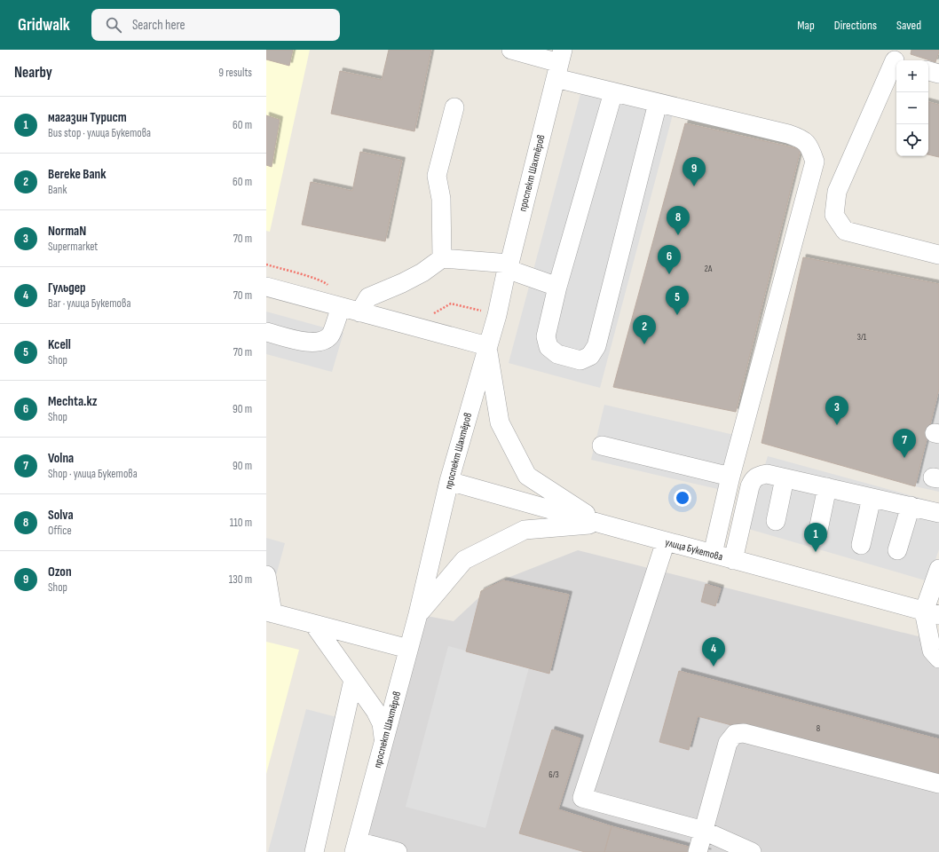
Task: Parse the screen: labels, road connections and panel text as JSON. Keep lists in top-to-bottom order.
{
  "streets": {
    "street": ["проспект Шахтёров", "улица Букетова"]
  },
  "crossings": [
    ["проспект Шахтёров", "улица Букетова"]
  ],
  "house_numbers": [
    "2А",
    "3/1",
    "8",
    "6/3"
  ],
  "page": {
    "header": "Gridwalk",
    "search": "Search here",
    "nav": ["Map", "Directions", "Saved"],
    "heading": ["Nearby", "9 results"],
    "map_buttons": ["+", "−"],
    "list": [
      {
        "mark": "1",
        "name": "магазин Турист",
        "note": "Bus stop · улица Букетова",
        "value": "60 m"
      },
      {
        "mark": "2",
        "name": "Bereke Bank",
        "note": "Bank",
        "value": "60 m"
      },
      {
        "mark": "3",
        "name": "NormaN",
        "note": "Supermarket",
        "value": "70 m"
      },
      {
        "mark": "4",
        "name": "Гульдер",
        "note": "Bar · улица Букетова",
        "value": "70 m"
      },
      {
        "mark": "5",
        "name": "Kcell",
        "note": "Shop",
        "value": "70 m"
      },
      {
        "mark": "6",
        "name": "Mechta.kz",
        "note": "Shop",
        "value": "90 m"
      },
      {
        "mark": "7",
        "name": "Volna",
        "note": "Shop · улица Букетова",
        "value": "90 m"
      },
      {
        "mark": "8",
        "name": "Solva",
        "note": "Office",
        "value": "110 m"
      },
      {
        "mark": "9",
        "name": "Ozon",
        "note": "Shop",
        "value": "130 m"
      }
    ],
    "pins": [
      "9",
      "8",
      "6",
      "5",
      "2",
      "3",
      "7",
      "1",
      "4"
    ]
  }
}
